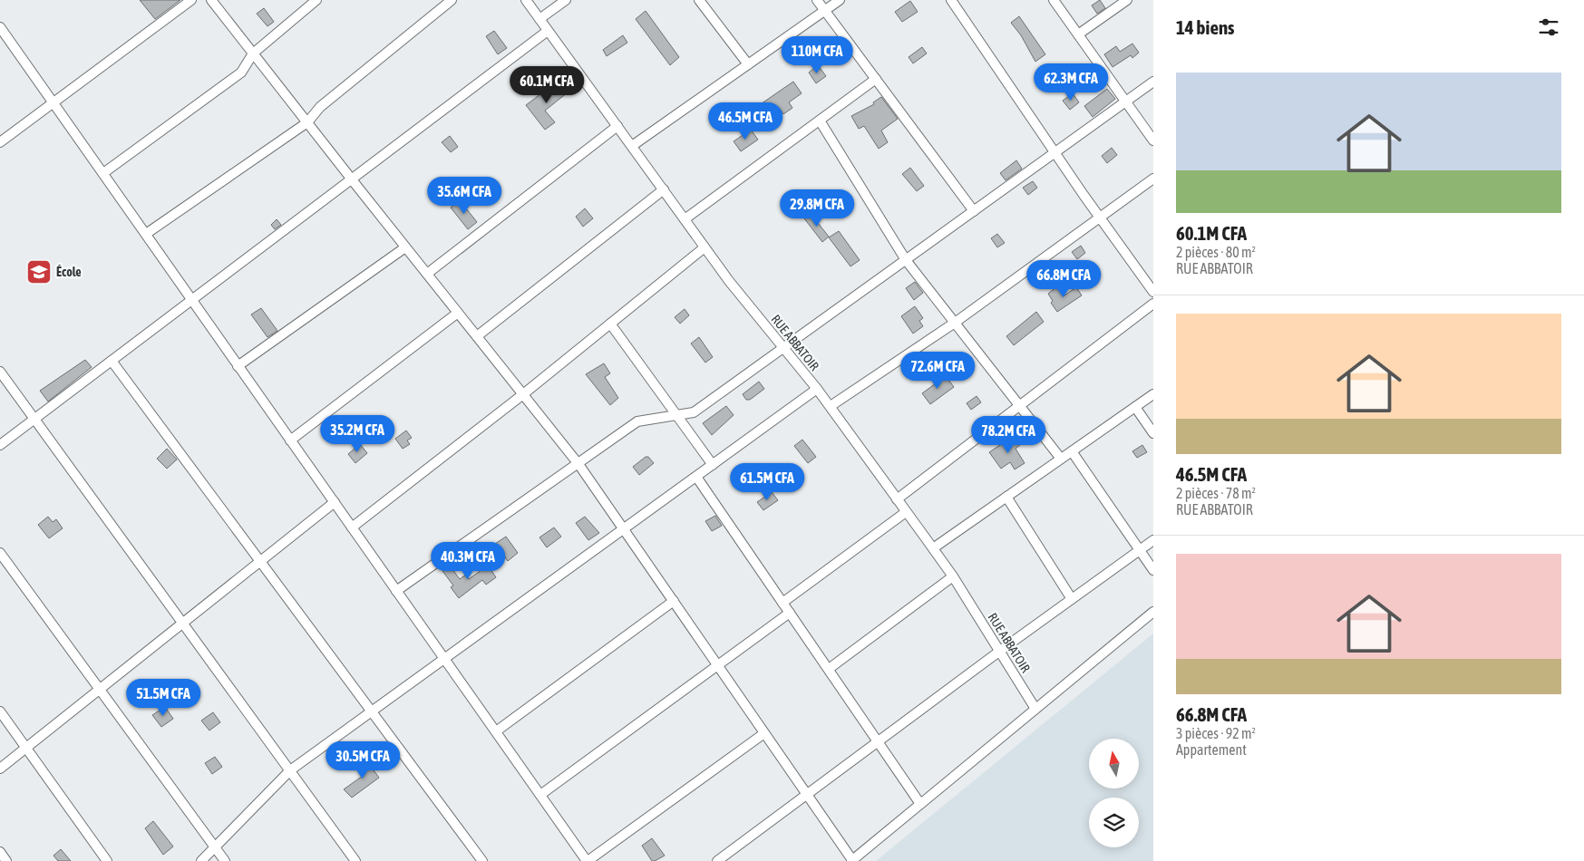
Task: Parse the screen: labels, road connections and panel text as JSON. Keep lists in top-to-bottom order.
{
  "streets": {
    "street": ["RUE ABBATOIR"]
  },
  "places": {
    "school or university": ["École"]
  },
  "north": "top",
  "page": {
    "heading": "14 biens",
    "price": [
      "110M CFA",
      "62.3M CFA",
      "60.1M CFA",
      "46.5M CFA",
      "35.6M CFA",
      "29.8M CFA",
      "66.8M CFA",
      "72.6M CFA",
      "35.2M CFA",
      "78.2M CFA",
      "61.5M CFA",
      "40.3M CFA",
      "51.5M CFA",
      "30.5M CFA"
    ],
    "list": [
      {
        "name": "60.1M CFA",
        "note": "2 pièces · 80 m² · RUE ABBATOIR"
      },
      {
        "name": "46.5M CFA",
        "note": "2 pièces · 78 m² · RUE ABBATOIR"
      },
      {
        "name": "66.8M CFA",
        "note": "3 pièces · 92 m² · Appartement"
      }
    ]
  }
}
